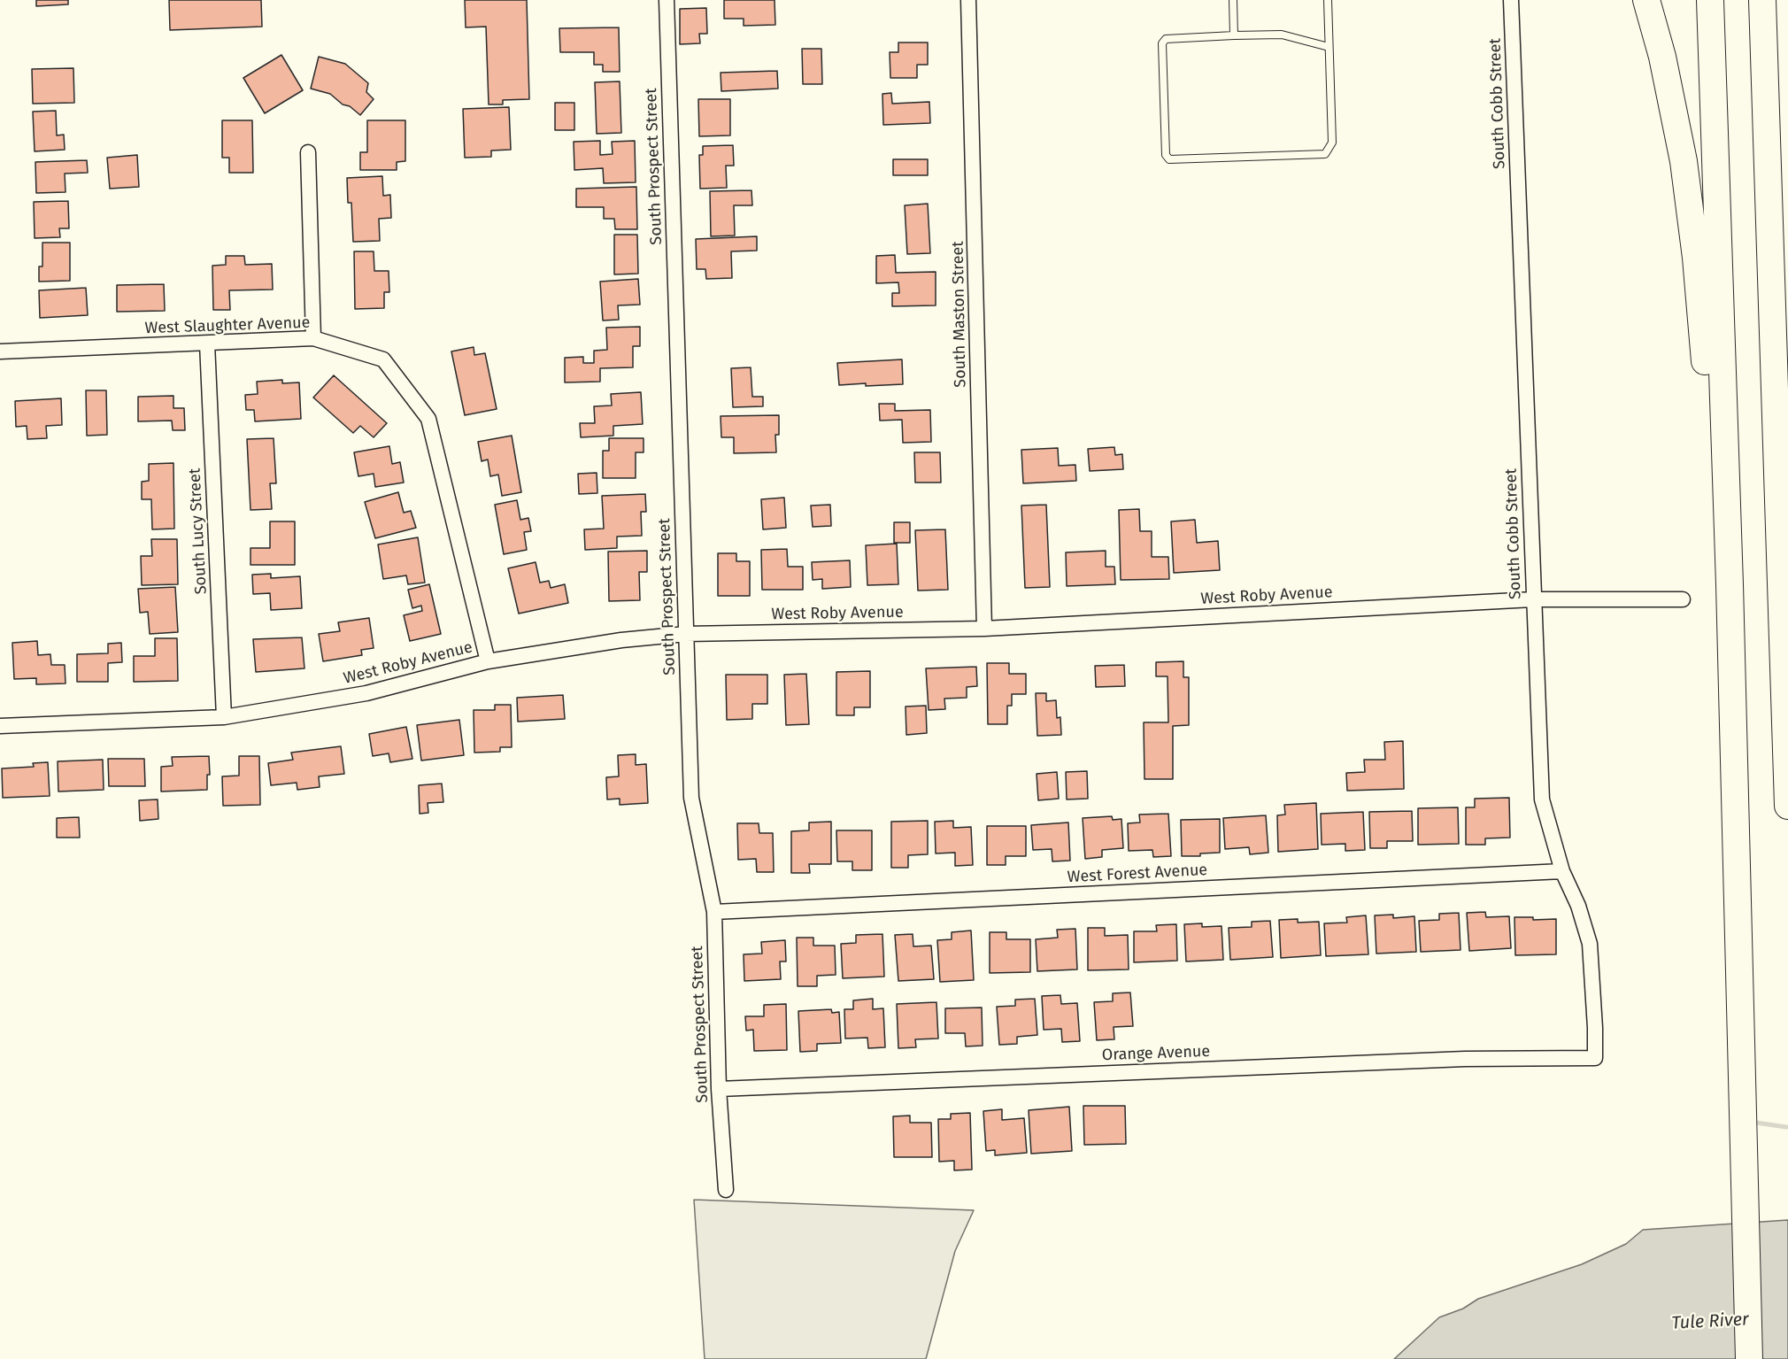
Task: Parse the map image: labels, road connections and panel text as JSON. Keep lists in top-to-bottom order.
{
  "streets": {
    "street": [
      "South Cobb Street",
      "South Prospect Street",
      "South Maston Street",
      "West Slaughter Avenue",
      "South Lucy Street",
      "West Roby Avenue",
      "West Forest Avenue",
      "Orange Avenue"
    ]
  },
  "crossings": [
    ["South Cobb Street", "West Roby Avenue"],
    ["South Cobb Street", "West Forest Avenue"],
    ["South Cobb Street", "Orange Avenue"],
    ["South Prospect Street", "West Roby Avenue"],
    ["South Prospect Street", "West Forest Avenue"],
    ["South Prospect Street", "Orange Avenue"],
    ["South Maston Street", "West Roby Avenue"],
    ["West Slaughter Avenue", "South Lucy Street"],
    ["West Slaughter Avenue", "West Roby Avenue"],
    ["South Lucy Street", "West Roby Avenue"]
  ],
  "water": ["Tule River"]
}
